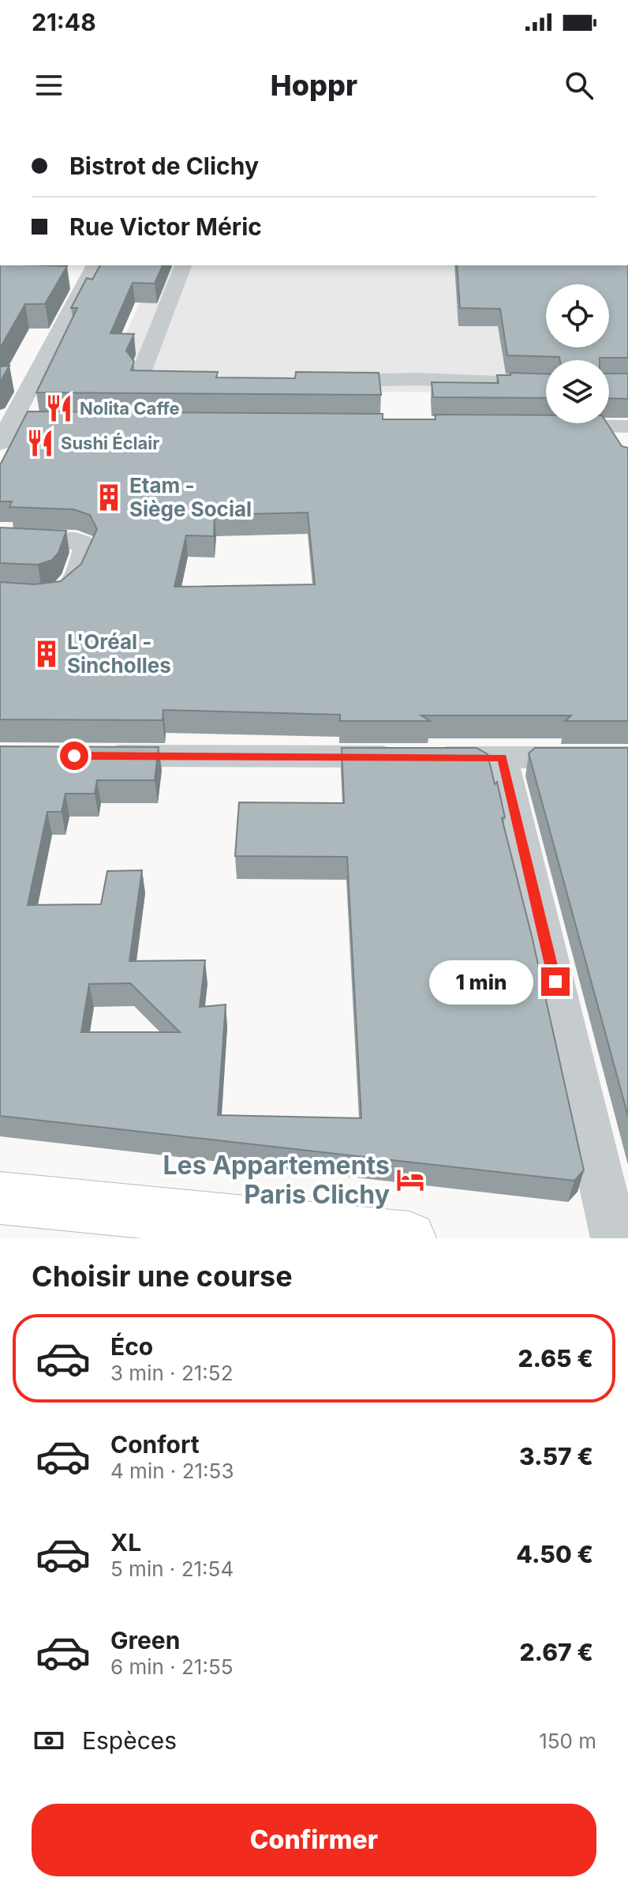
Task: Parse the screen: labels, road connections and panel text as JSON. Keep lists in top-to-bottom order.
{
  "places": {
    "restaurant": ["Nolita Caffe", "Sushi Éclair"],
    "building": ["Etam - Siège Social", "L'Oréal - Sincholles"],
    "hotel": ["Les Appartements Paris Clichy"]
  },
  "page": {
    "status": "21:48",
    "header": "Hoppr",
    "banner": ["Bistrot de Clichy", "Rue Victor Méric"],
    "bubble": "1 min",
    "heading": "Choisir une course",
    "list": [
      {
        "name": "Éco",
        "note": "3 min · 21:52",
        "value": "2.65 €"
      },
      {
        "name": "Confort",
        "note": "4 min · 21:53",
        "value": "3.57 €"
      },
      {
        "name": "XL",
        "note": "5 min · 21:54",
        "value": "4.50 €"
      },
      {
        "name": "Green",
        "note": "6 min · 21:55",
        "value": "2.67 €"
      }
    ],
    "pay": ["Espèces", "150 m"],
    "buttons": "Confirmer"
  }
}
